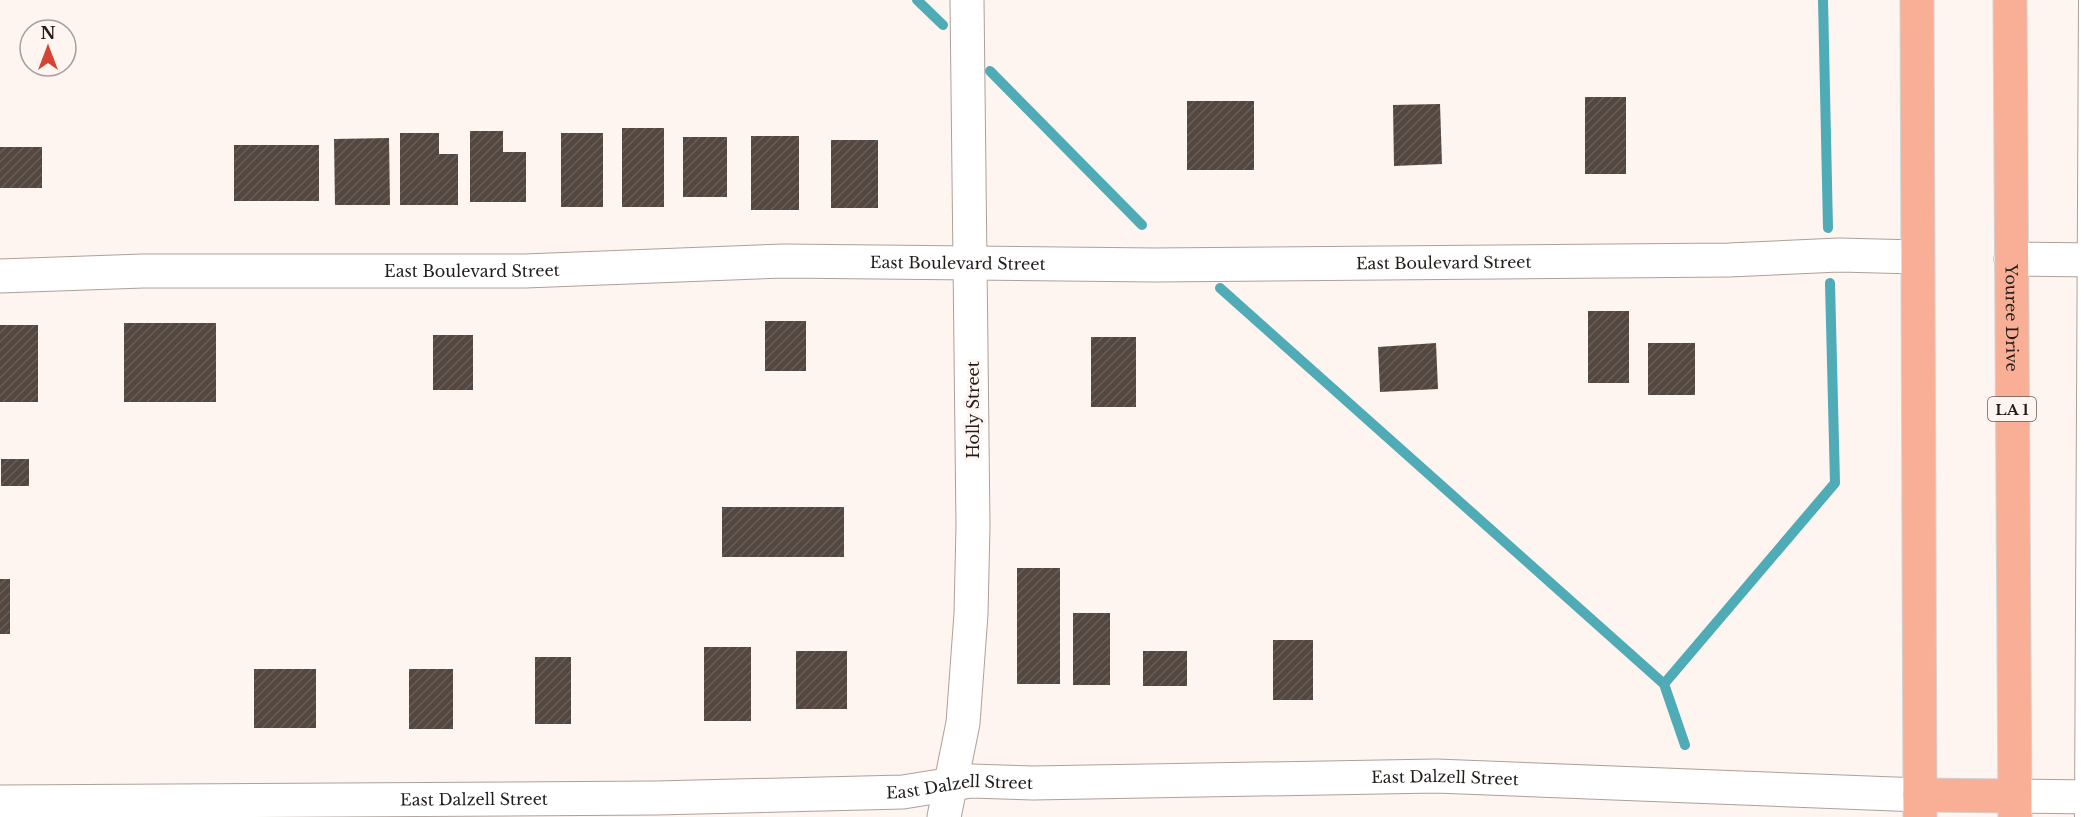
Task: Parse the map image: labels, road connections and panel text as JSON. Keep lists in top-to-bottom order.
{
  "streets": {
    "main road": ["Youree Drive", "LA 1"],
    "street": ["East Boulevard Street", "Holly Street", "East Dalzell Street"]
  },
  "crossings": [
    ["East Boulevard Street", "Holly Street"],
    ["Holly Street", "East Dalzell Street"]
  ],
  "north": "top"
}
